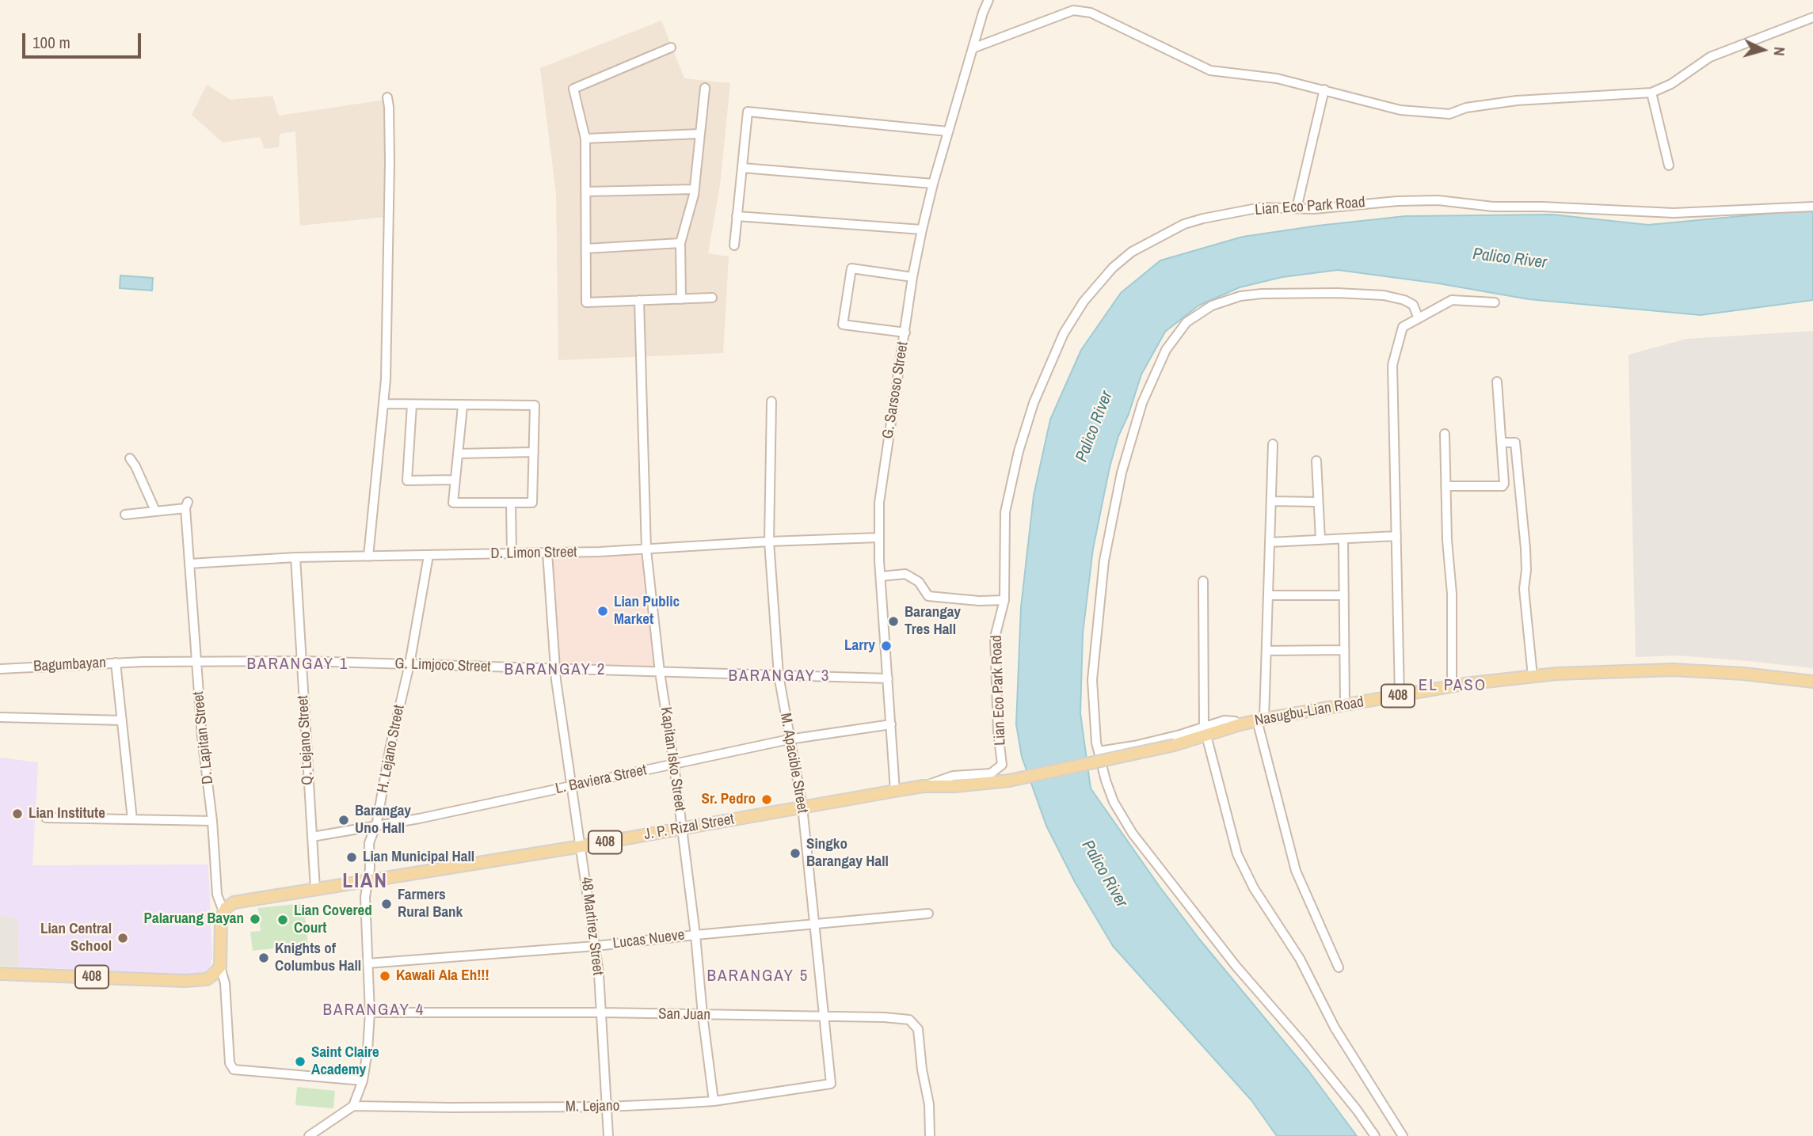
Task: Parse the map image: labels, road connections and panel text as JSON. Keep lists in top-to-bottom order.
{
  "streets": {
    "main road": ["408", "Nasugbu-Lian Road", "J. P. Rizal Street"],
    "street": [
      "Lian Eco Park Road",
      "G. Sarsoso Street",
      "D. Limon Street",
      "Bagumbayan",
      "G. Limjoco Street",
      "D. Lapitan Street",
      "Q. Lejano Street",
      "H. Lejano Street",
      "Kapitan Isko Street",
      "M. Apacible Street",
      "L. Baviera Street",
      "48 Martirez Street",
      "Lucas Nueve",
      "San Juan",
      "M. Lejano"
    ]
  },
  "crossings": [
    ["Lian Eco Park Road", "J. P. Rizal Street"],
    ["G. Sarsoso Street", "D. Limon Street"],
    ["G. Sarsoso Street", "G. Limjoco Street"],
    ["G. Sarsoso Street", "L. Baviera Street"],
    ["G. Sarsoso Street", "J. P. Rizal Street"],
    ["D. Limon Street", "D. Lapitan Street"],
    ["D. Limon Street", "Q. Lejano Street"],
    ["D. Limon Street", "H. Lejano Street"],
    ["D. Limon Street", "Kapitan Isko Street"],
    ["D. Limon Street", "M. Apacible Street"],
    ["D. Limon Street", "48 Martirez Street"],
    ["Bagumbayan", "G. Limjoco Street"],
    ["G. Limjoco Street", "D. Lapitan Street"],
    ["G. Limjoco Street", "Q. Lejano Street"],
    ["G. Limjoco Street", "H. Lejano Street"],
    ["G. Limjoco Street", "Kapitan Isko Street"],
    ["G. Limjoco Street", "M. Apacible Street"],
    ["G. Limjoco Street", "48 Martirez Street"],
    ["Nasugbu-Lian Road", "J. P. Rizal Street"],
    ["D. Lapitan Street", "J. P. Rizal Street"],
    ["Q. Lejano Street", "L. Baviera Street"],
    ["Q. Lejano Street", "J. P. Rizal Street"],
    ["H. Lejano Street", "L. Baviera Street"],
    ["H. Lejano Street", "J. P. Rizal Street"],
    ["H. Lejano Street", "Lucas Nueve"],
    ["H. Lejano Street", "San Juan"],
    ["H. Lejano Street", "M. Lejano"],
    ["Kapitan Isko Street", "L. Baviera Street"],
    ["Kapitan Isko Street", "J. P. Rizal Street"],
    ["Kapitan Isko Street", "Lucas Nueve"],
    ["Kapitan Isko Street", "San Juan"],
    ["Kapitan Isko Street", "M. Lejano"],
    ["M. Apacible Street", "L. Baviera Street"],
    ["M. Apacible Street", "J. P. Rizal Street"],
    ["M. Apacible Street", "Lucas Nueve"],
    ["M. Apacible Street", "San Juan"],
    ["M. Apacible Street", "M. Lejano"],
    ["L. Baviera Street", "48 Martirez Street"],
    ["J. P. Rizal Street", "48 Martirez Street"],
    ["48 Martirez Street", "Lucas Nueve"],
    ["48 Martirez Street", "San Juan"],
    ["48 Martirez Street", "M. Lejano"]
  ],
  "districts": [
    "BARANGAY 1",
    "BARANGAY 2",
    "BARANGAY 3",
    "EL PASO",
    "LIAN",
    "BARANGAY 5",
    "BARANGAY 4"
  ],
  "water": ["Palico River"],
  "places": [
    "Lian Public Market",
    "Barangay Tres Hall",
    "Larry",
    "Sr. Pedro",
    "Lian Institute",
    "Barangay Uno Hall",
    "Singko Barangay Hall",
    "Lian Municipal Hall",
    "Farmers Rural Bank",
    "Palaruang Bayan",
    "Lian Covered Court",
    "Lian Central School",
    "Knights of Columbus Hall",
    "Kawali Ala Eh!!!",
    "Saint Claire Academy"
  ],
  "scale_bar": "100 m",
  "north": "right"
}
